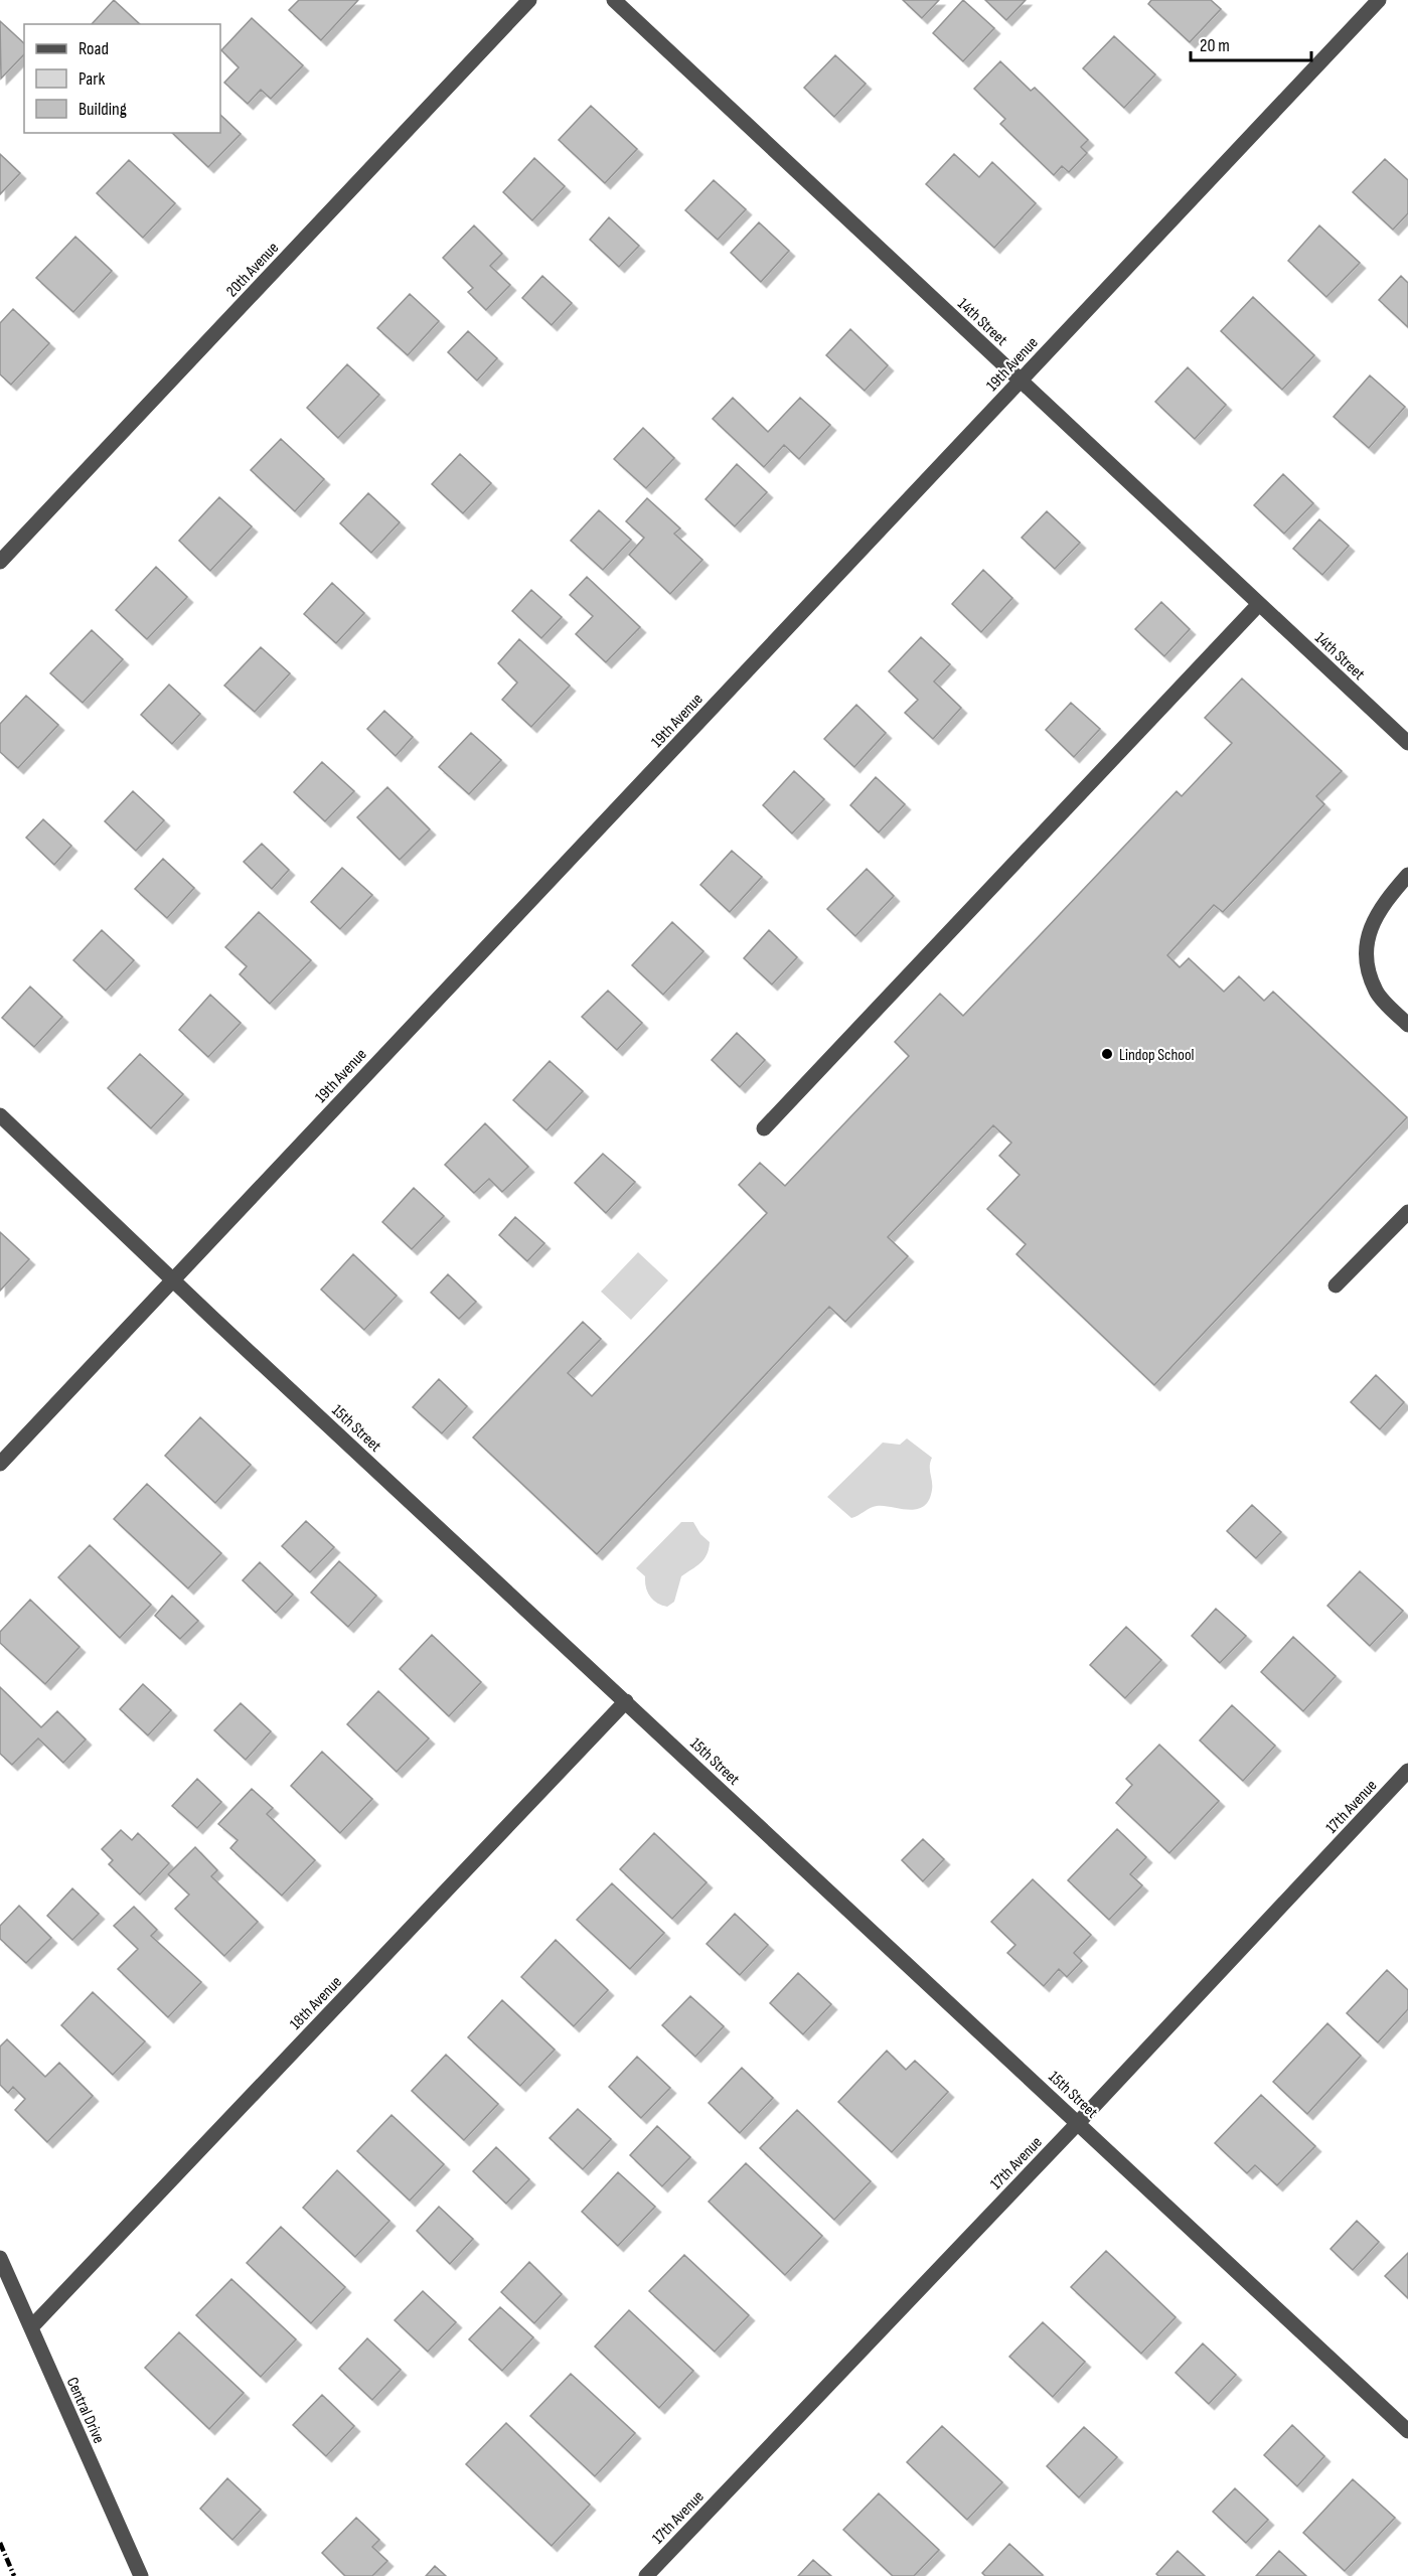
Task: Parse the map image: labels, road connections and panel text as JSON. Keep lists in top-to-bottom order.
{
  "streets": {
    "street": [
      "20th Avenue",
      "14th Street",
      "19th Avenue",
      "15th Street",
      "17th Avenue",
      "18th Avenue",
      "Central Drive"
    ]
  },
  "crossings": [
    ["14th Street", "19th Avenue"],
    ["19th Avenue", "15th Street"],
    ["15th Street", "17th Avenue"],
    ["15th Street", "18th Avenue"],
    ["18th Avenue", "Central Drive"]
  ],
  "places": ["Lindop School"],
  "legend": ["Road", "Park", "Building"],
  "scale_bar": "20 m"
}
